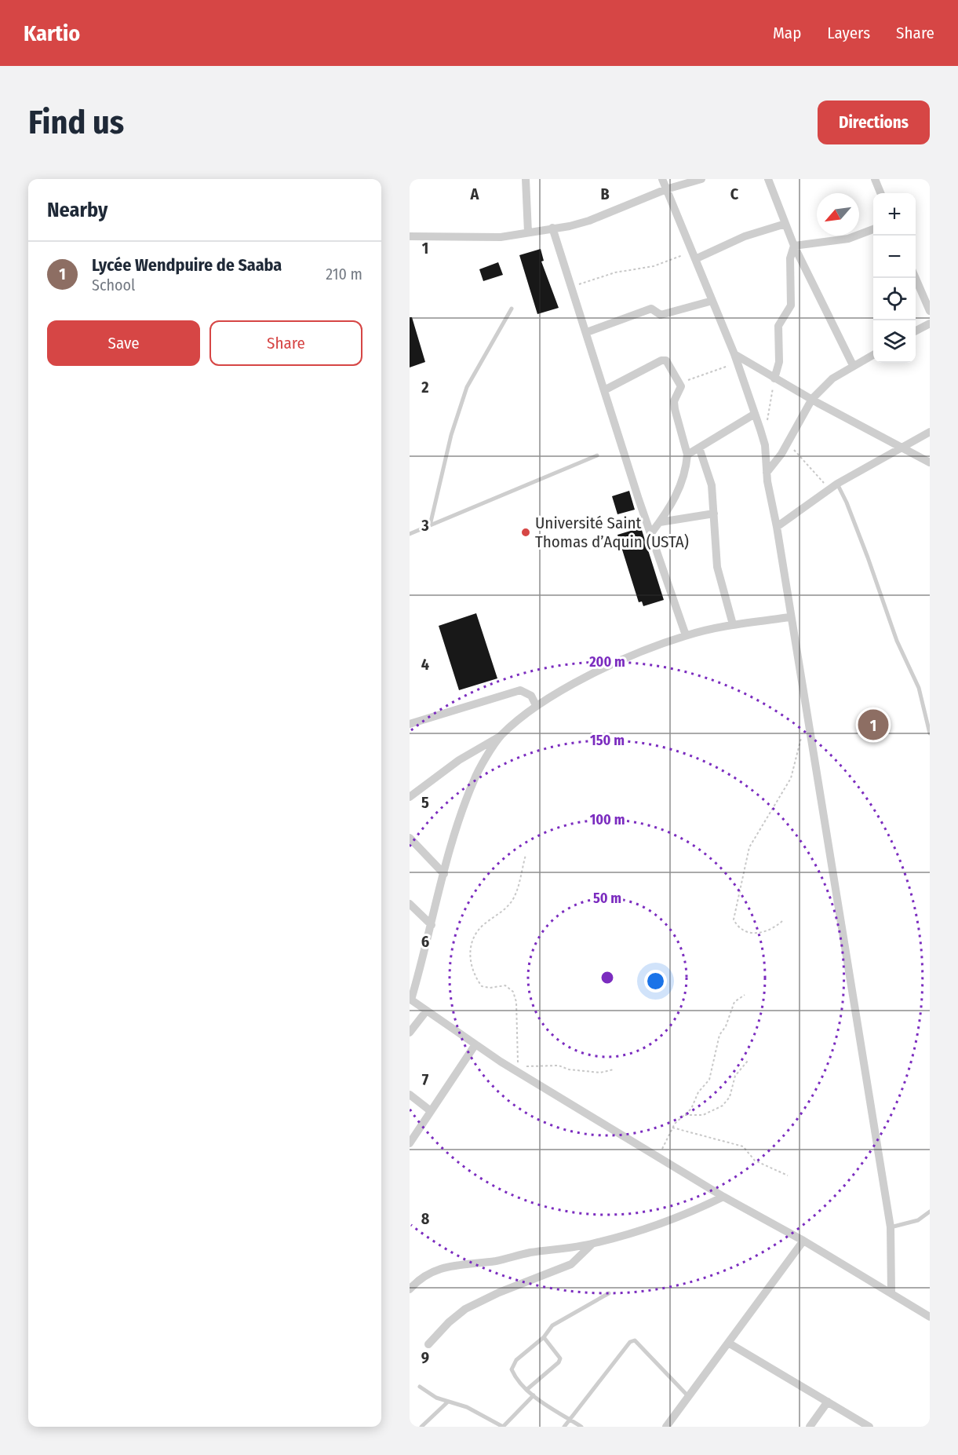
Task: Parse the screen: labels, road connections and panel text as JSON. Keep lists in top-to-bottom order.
{
  "places": ["Université Saint Thomas d’Aquin (USTA)"],
  "north": "bottom left",
  "page": {
    "header": "Kartio",
    "nav": ["Map", "Layers", "Share"],
    "buttons": [
      "Directions",
      ["Save", "Share"]
    ],
    "title": "Find us",
    "heading": "Nearby",
    "map_buttons": ["+", "−"],
    "list": [
      {
        "mark": "1",
        "name": "Lycée Wendpuire de Saaba",
        "note": "School",
        "value": "210 m"
      }
    ],
    "pins": "1"
  },
  "grid": {
    "columns": ["A", "B", "C"],
    "rows": [
      "1",
      "2",
      "3",
      "4",
      "5",
      "6",
      "7",
      "8",
      "9"
    ]
  },
  "rings": [
    "200 m",
    "150 m",
    "100 m",
    "50 m"
  ]
}
